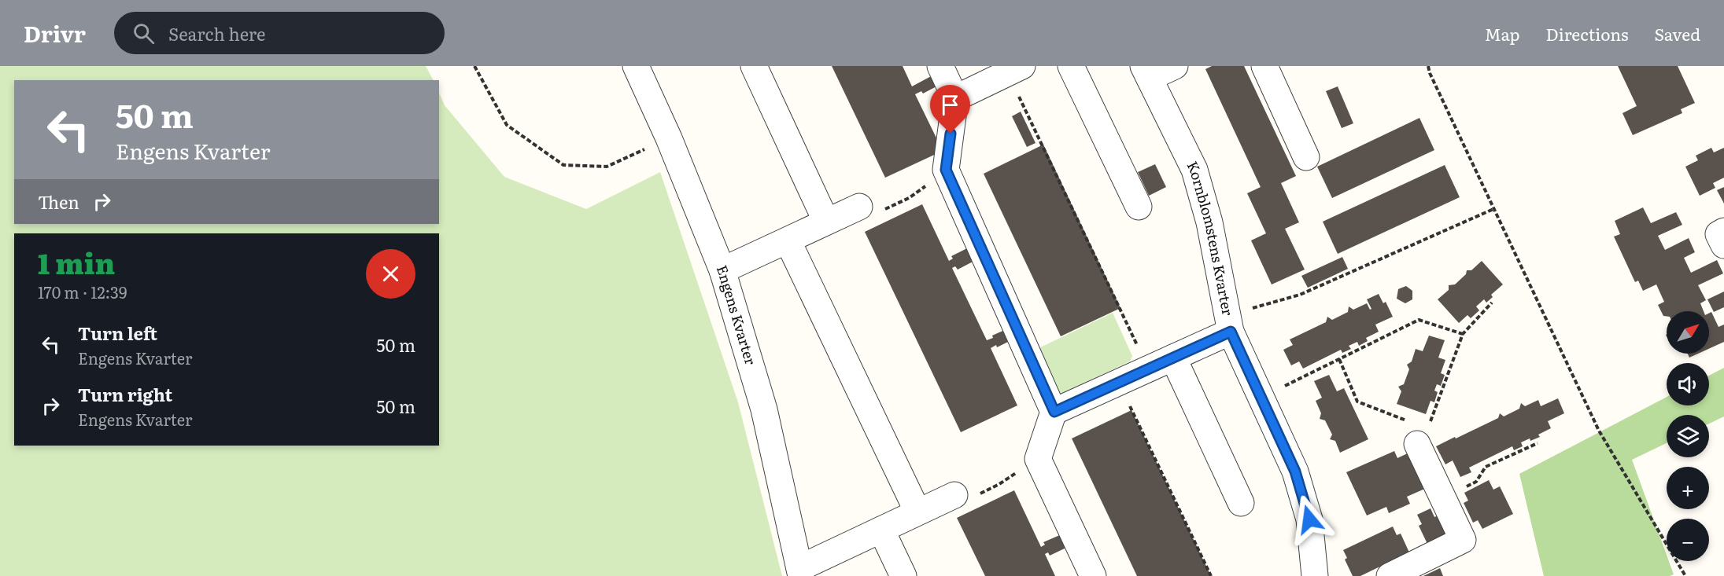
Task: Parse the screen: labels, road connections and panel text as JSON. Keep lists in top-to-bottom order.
{
  "streets": {
    "street": ["Kornblomstens Kvarter", "Engens Kvarter"]
  },
  "north": "top right",
  "page": {
    "header": "Drivr",
    "search": "Search here",
    "nav": ["Map", "Directions", "Saved"],
    "turn": ["50 m", "Engens Kvarter"],
    "then": "Then",
    "heading": ["1 min", "170 m · 12:39"],
    "map_buttons": ["+", "−"],
    "list": [
      {
        "name": "Turn left",
        "note": "Engens Kvarter",
        "value": "50 m"
      },
      {
        "name": "Turn right",
        "note": "Engens Kvarter",
        "value": "50 m"
      }
    ]
  }
}
